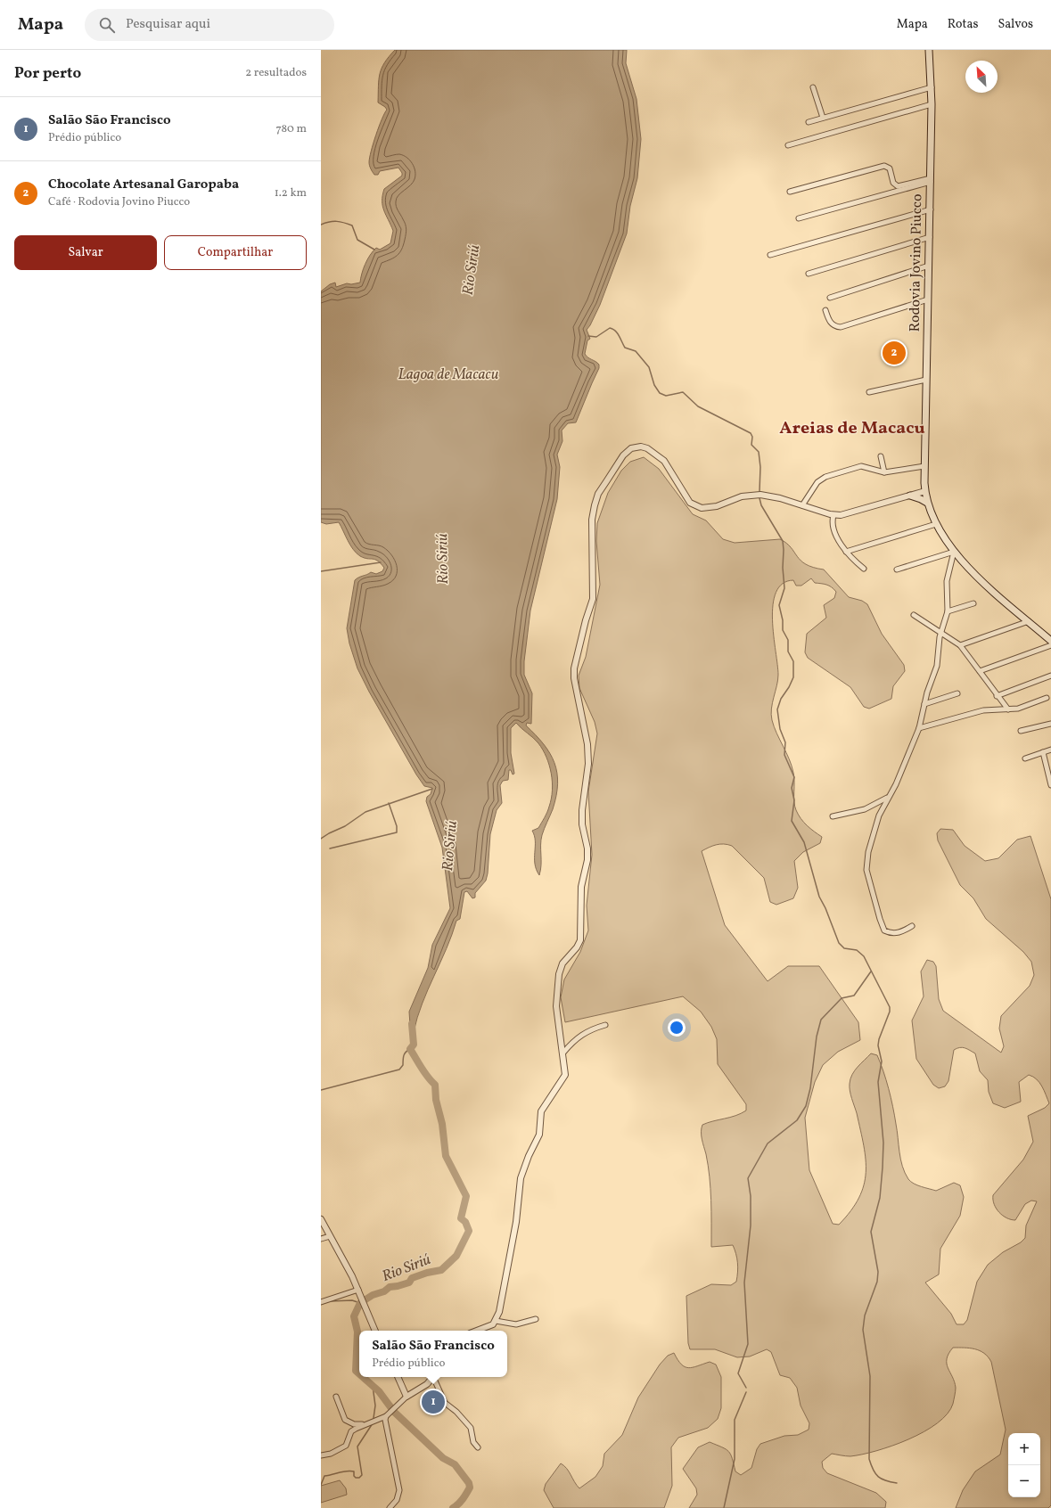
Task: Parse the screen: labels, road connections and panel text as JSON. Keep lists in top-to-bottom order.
{
  "streets": {
    "main road": ["Rodovia Jovino Piucco"]
  },
  "districts": ["Areias de Macacu"],
  "water": ["Rio Siriú", "Lagoa de Macacu"],
  "north": "top left",
  "page": {
    "header": "Mapa",
    "search": "Pesquisar aqui",
    "nav": ["Mapa", "Rotas", "Salvos"],
    "heading": ["Por perto", "2 resultados"],
    "list": [
      {
        "mark": "1",
        "name": "Salão São Francisco",
        "note": "Prédio público",
        "value": "780 m"
      },
      {
        "mark": "2",
        "name": "Chocolate Artesanal Garopaba",
        "note": "Café · Rodovia Jovino Piucco",
        "value": "1.2 km"
      }
    ],
    "buttons": ["Salvar", "Compartilhar"],
    "pins": ["2", "1"],
    "popup": ["Salão São Francisco", "Prédio público"],
    "map_buttons": ["+", "−"]
  }
}
